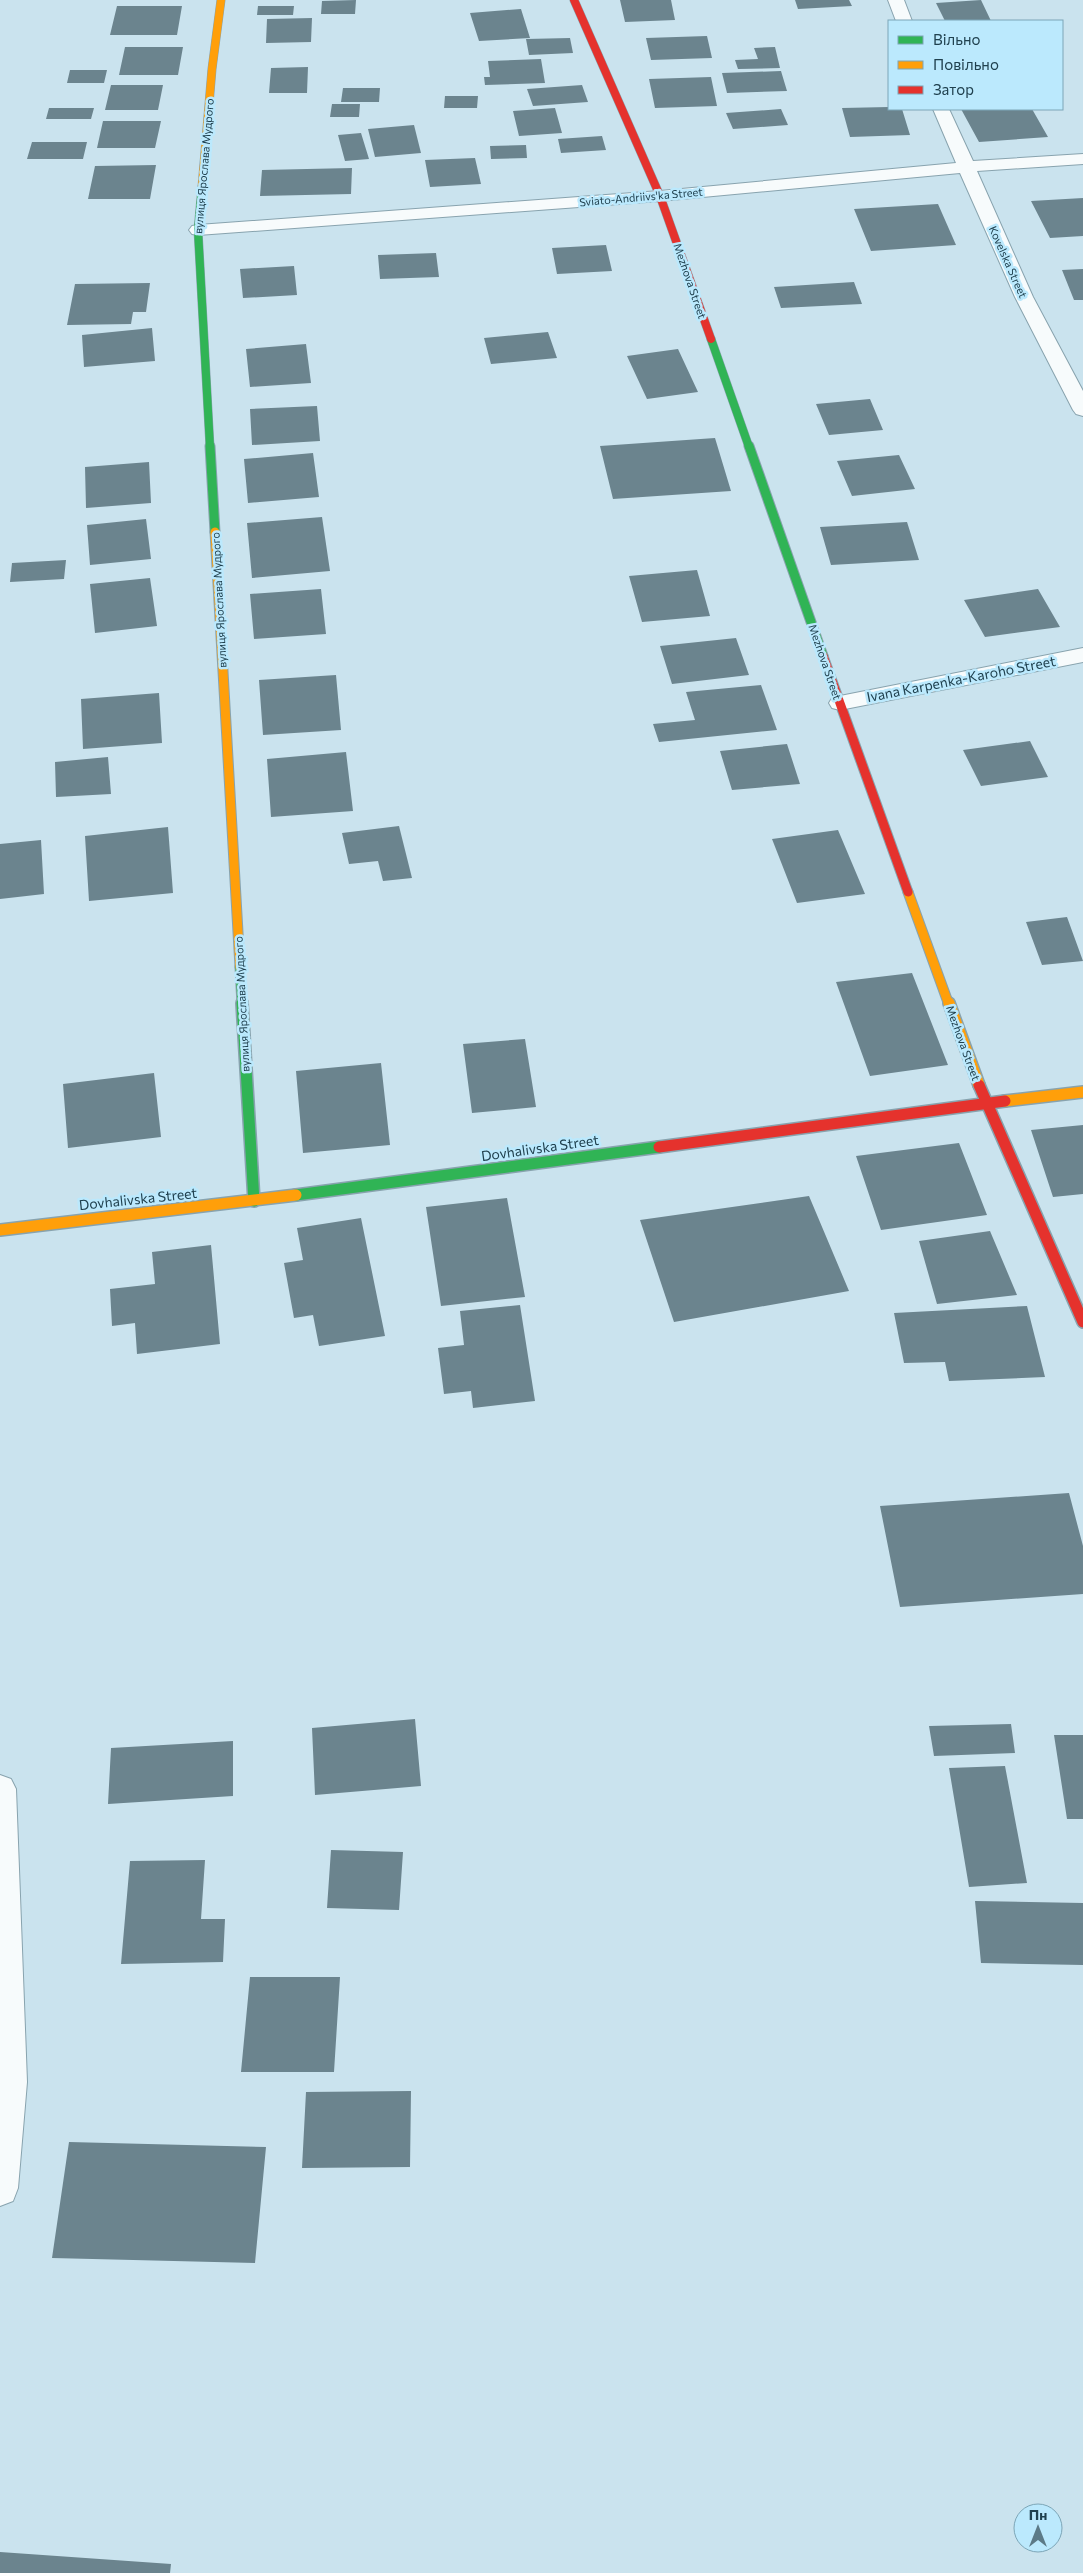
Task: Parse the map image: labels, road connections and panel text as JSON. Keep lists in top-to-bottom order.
{
  "streets": {
    "street": [
      "вулиця Ярослава Мудрого",
      "Sviato-Andriivs'ka Street",
      "Kovelska Street",
      "Mezhova Street",
      "Ivana Karpenka-Karoho Street",
      "Dovhalivska Street"
    ]
  },
  "crossings": [
    ["вулиця Ярослава Мудрого", "Sviato-Andriivs'ka Street"],
    ["вулиця Ярослава Мудрого", "Dovhalivska Street"],
    ["Sviato-Andriivs'ka Street", "Kovelska Street"],
    ["Sviato-Andriivs'ka Street", "Mezhova Street"],
    ["Mezhova Street", "Ivana Karpenka-Karoho Street"],
    ["Mezhova Street", "Dovhalivska Street"]
  ],
  "legend": ["Вільно", "Повільно", "Затор"],
  "north": "top"
}
